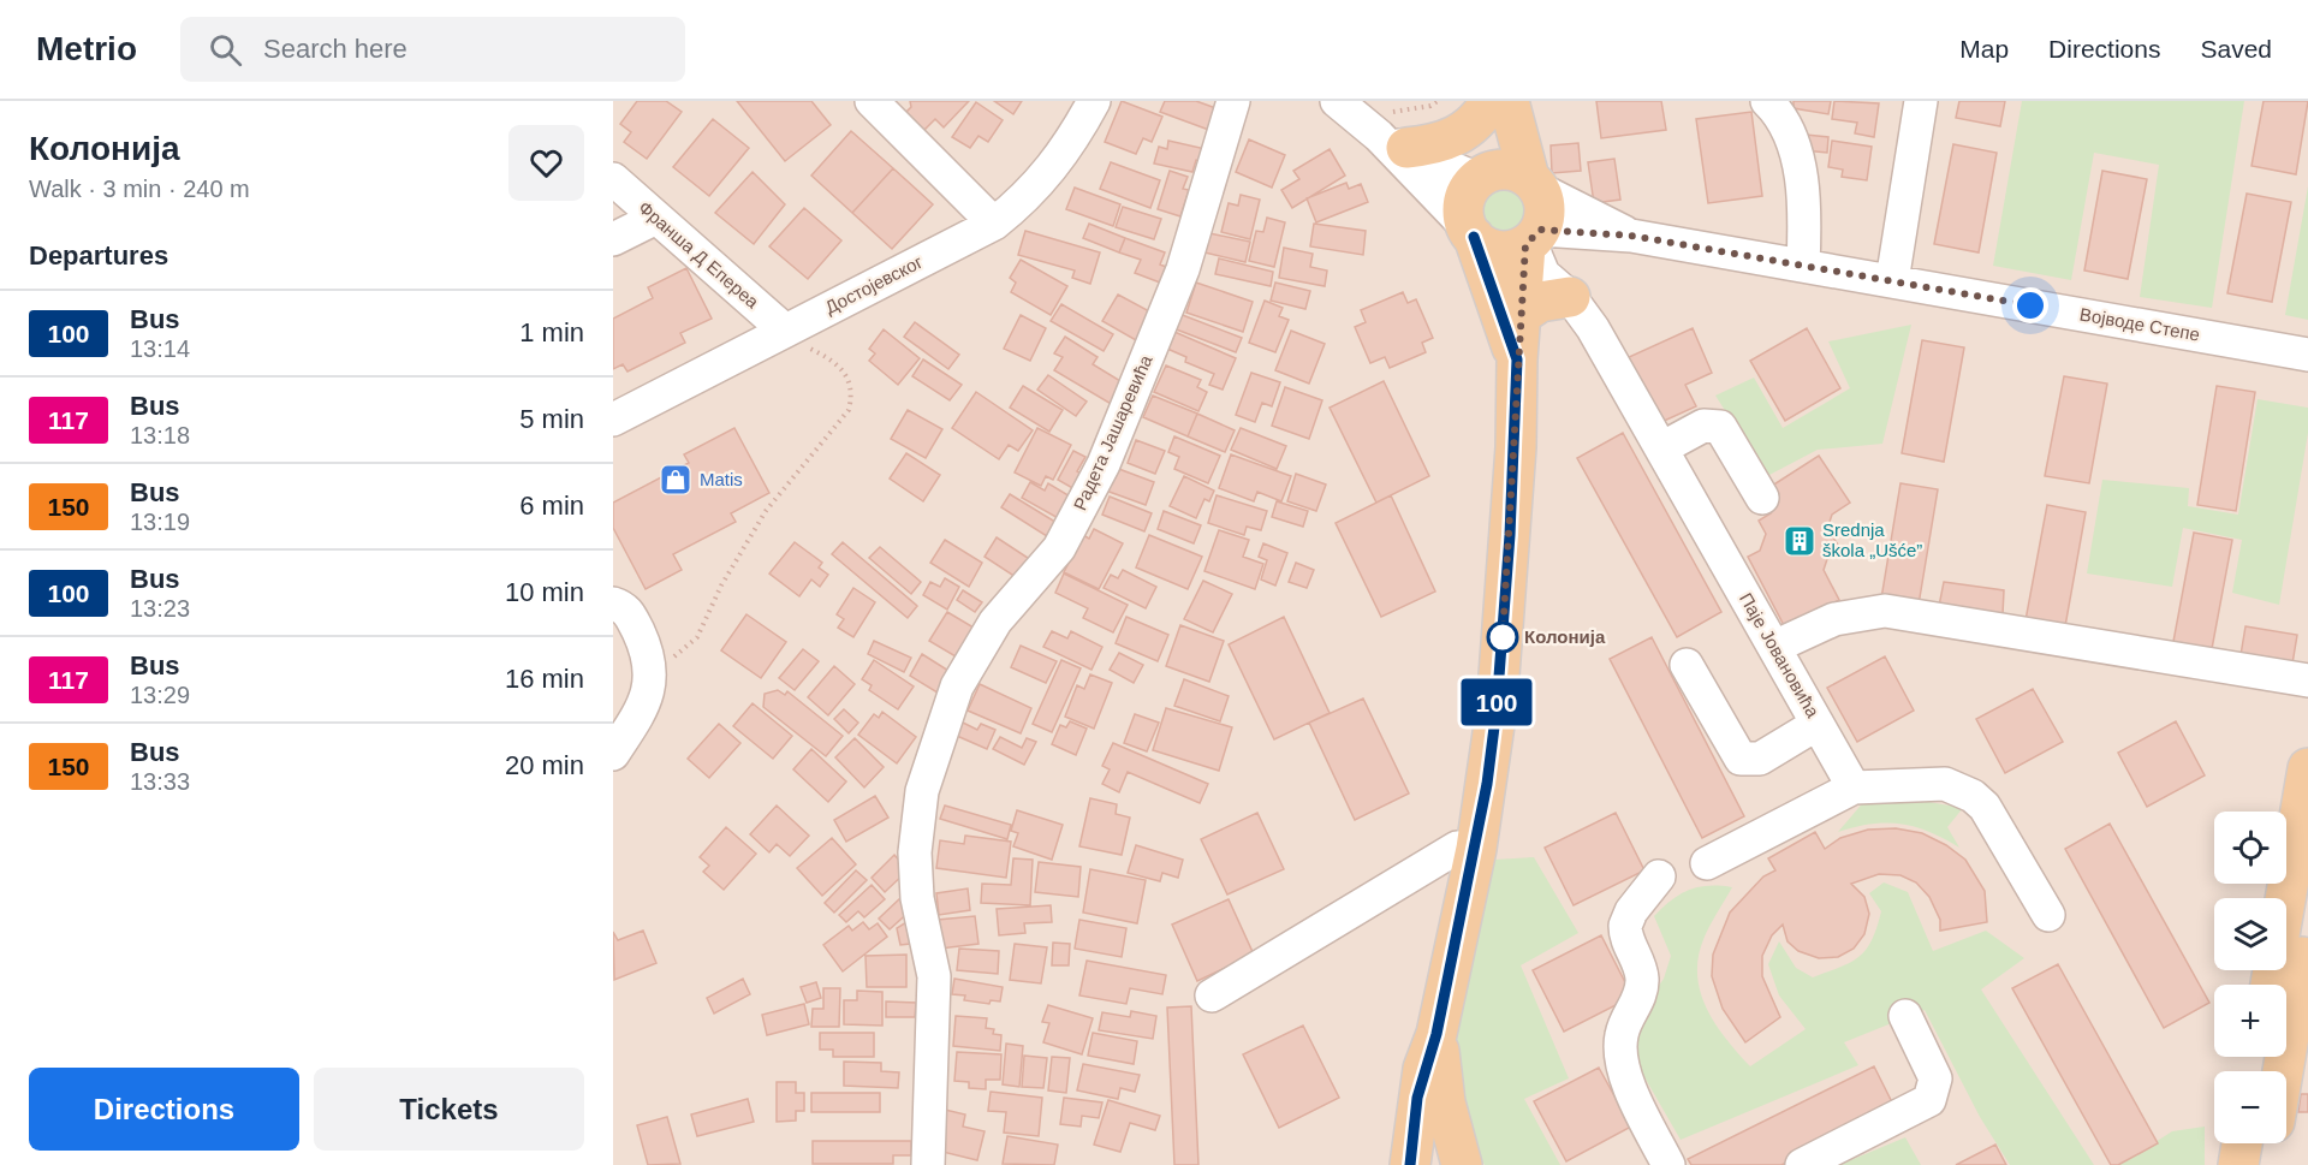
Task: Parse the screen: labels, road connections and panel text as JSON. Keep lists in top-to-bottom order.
{
  "streets": {
    "street": [
      "Франша Д Епереа",
      "Достојевског",
      "Војводе Степе",
      "Радета Јашаревића",
      "Паје Јовановића"
    ]
  },
  "crossings": [
    ["Франша Д Епереа", "Достојевског"],
    ["Војводе Степе", "Паје Јовановића"]
  ],
  "places": {
    "shop": ["Matis"],
    "building": ["Srednja škola „Ušće”"],
    "other": ["Колонија"]
  },
  "lines": ["bus line 100"],
  "page": {
    "header": "Metrio",
    "search": "Search here",
    "nav": ["Map", "Directions", "Saved"],
    "heading": [
      ["Колонија", "Walk · 3 min · 240 m"],
      "Departures"
    ],
    "on_map": "100",
    "list": [
      {
        "mark": "100",
        "name": "Bus",
        "note": "13:14",
        "value": "1 min"
      },
      {
        "mark": "117",
        "name": "Bus",
        "note": "13:18",
        "value": "5 min"
      },
      {
        "mark": "150",
        "name": "Bus",
        "note": "13:19",
        "value": "6 min"
      },
      {
        "mark": "100",
        "name": "Bus",
        "note": "13:23",
        "value": "10 min"
      },
      {
        "mark": "117",
        "name": "Bus",
        "note": "13:29",
        "value": "16 min"
      },
      {
        "mark": "150",
        "name": "Bus",
        "note": "13:33",
        "value": "20 min"
      }
    ],
    "map_buttons": ["+", "−"],
    "buttons": ["Directions", "Tickets"]
  }
}
